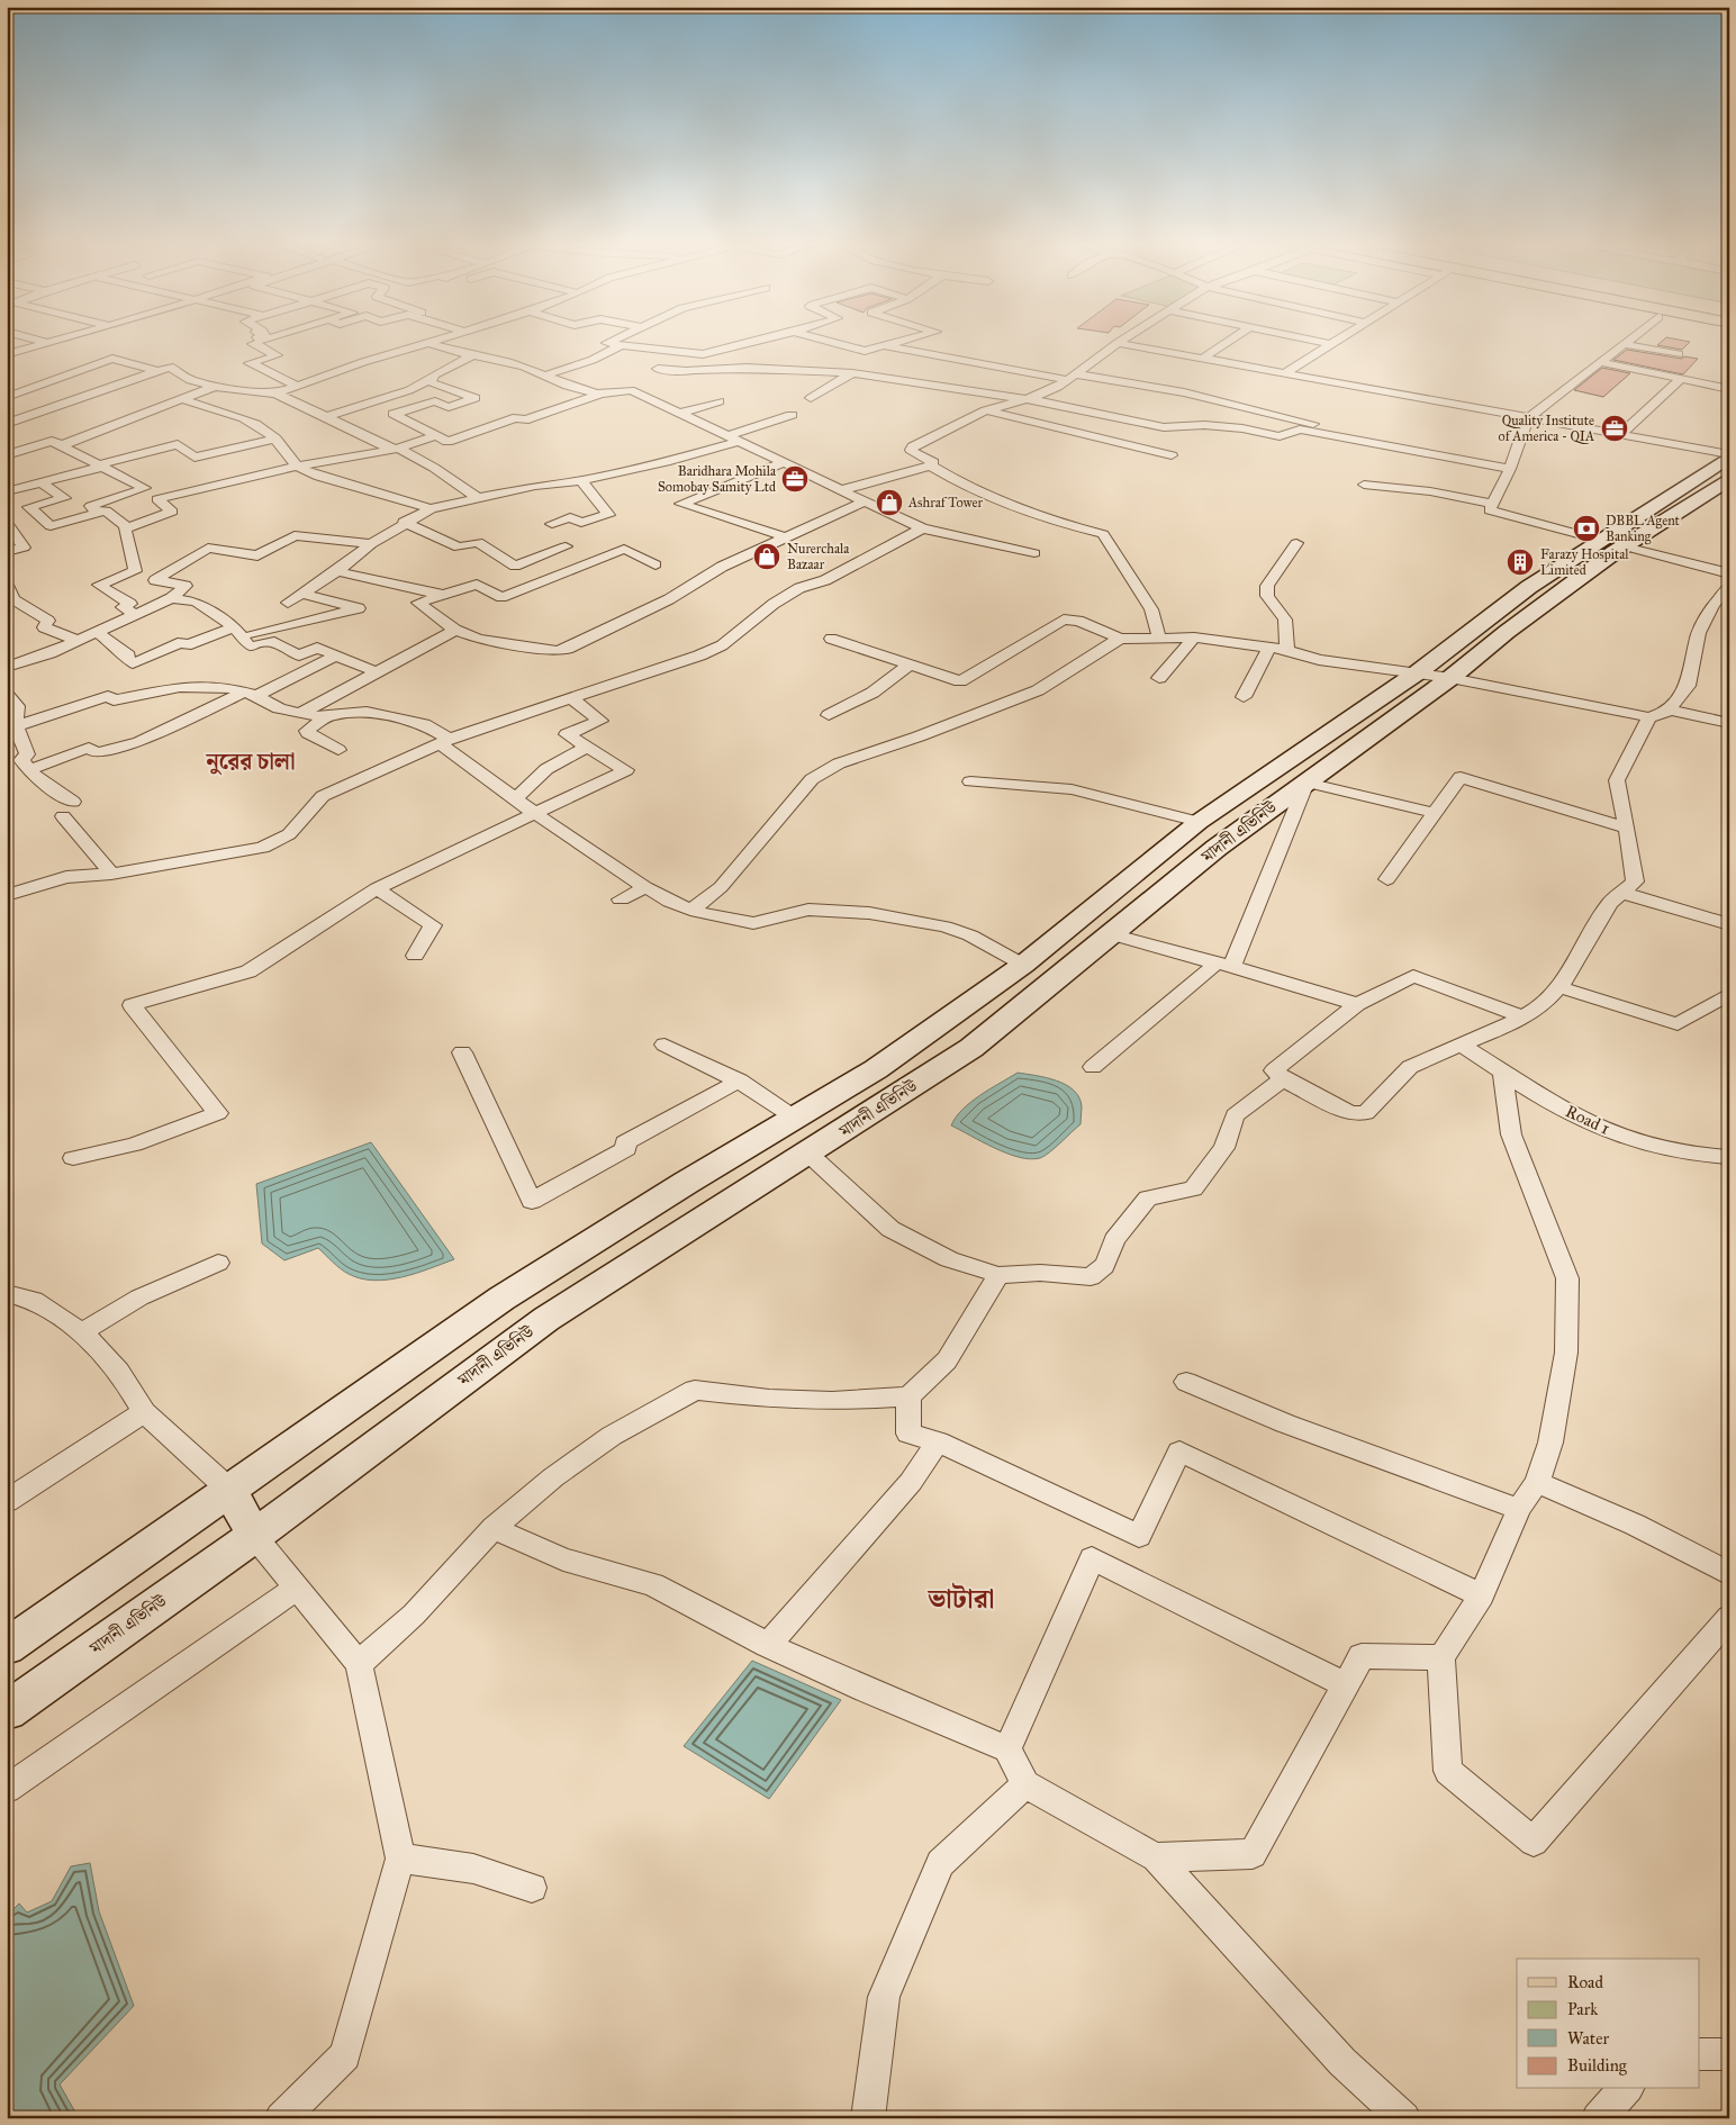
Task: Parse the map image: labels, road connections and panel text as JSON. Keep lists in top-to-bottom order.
{
  "streets": {
    "main road": ["মাদানী এভিনিউ"],
    "street": ["Road 1"]
  },
  "districts": ["নুরের চালা", "ভাটারা"],
  "places": {
    "office": ["Quality Institute of America - QIA", "Baridhara Mohila Somobay Samity Ltd"],
    "shop": ["Ashraf Tower", "Nurerchala Bazaar"],
    "bank": ["DBBL Agent Banking"],
    "building": ["Farazy Hospital Limited"]
  },
  "legend": [
    "Road",
    "Park",
    "Water",
    "Building"
  ]
}
